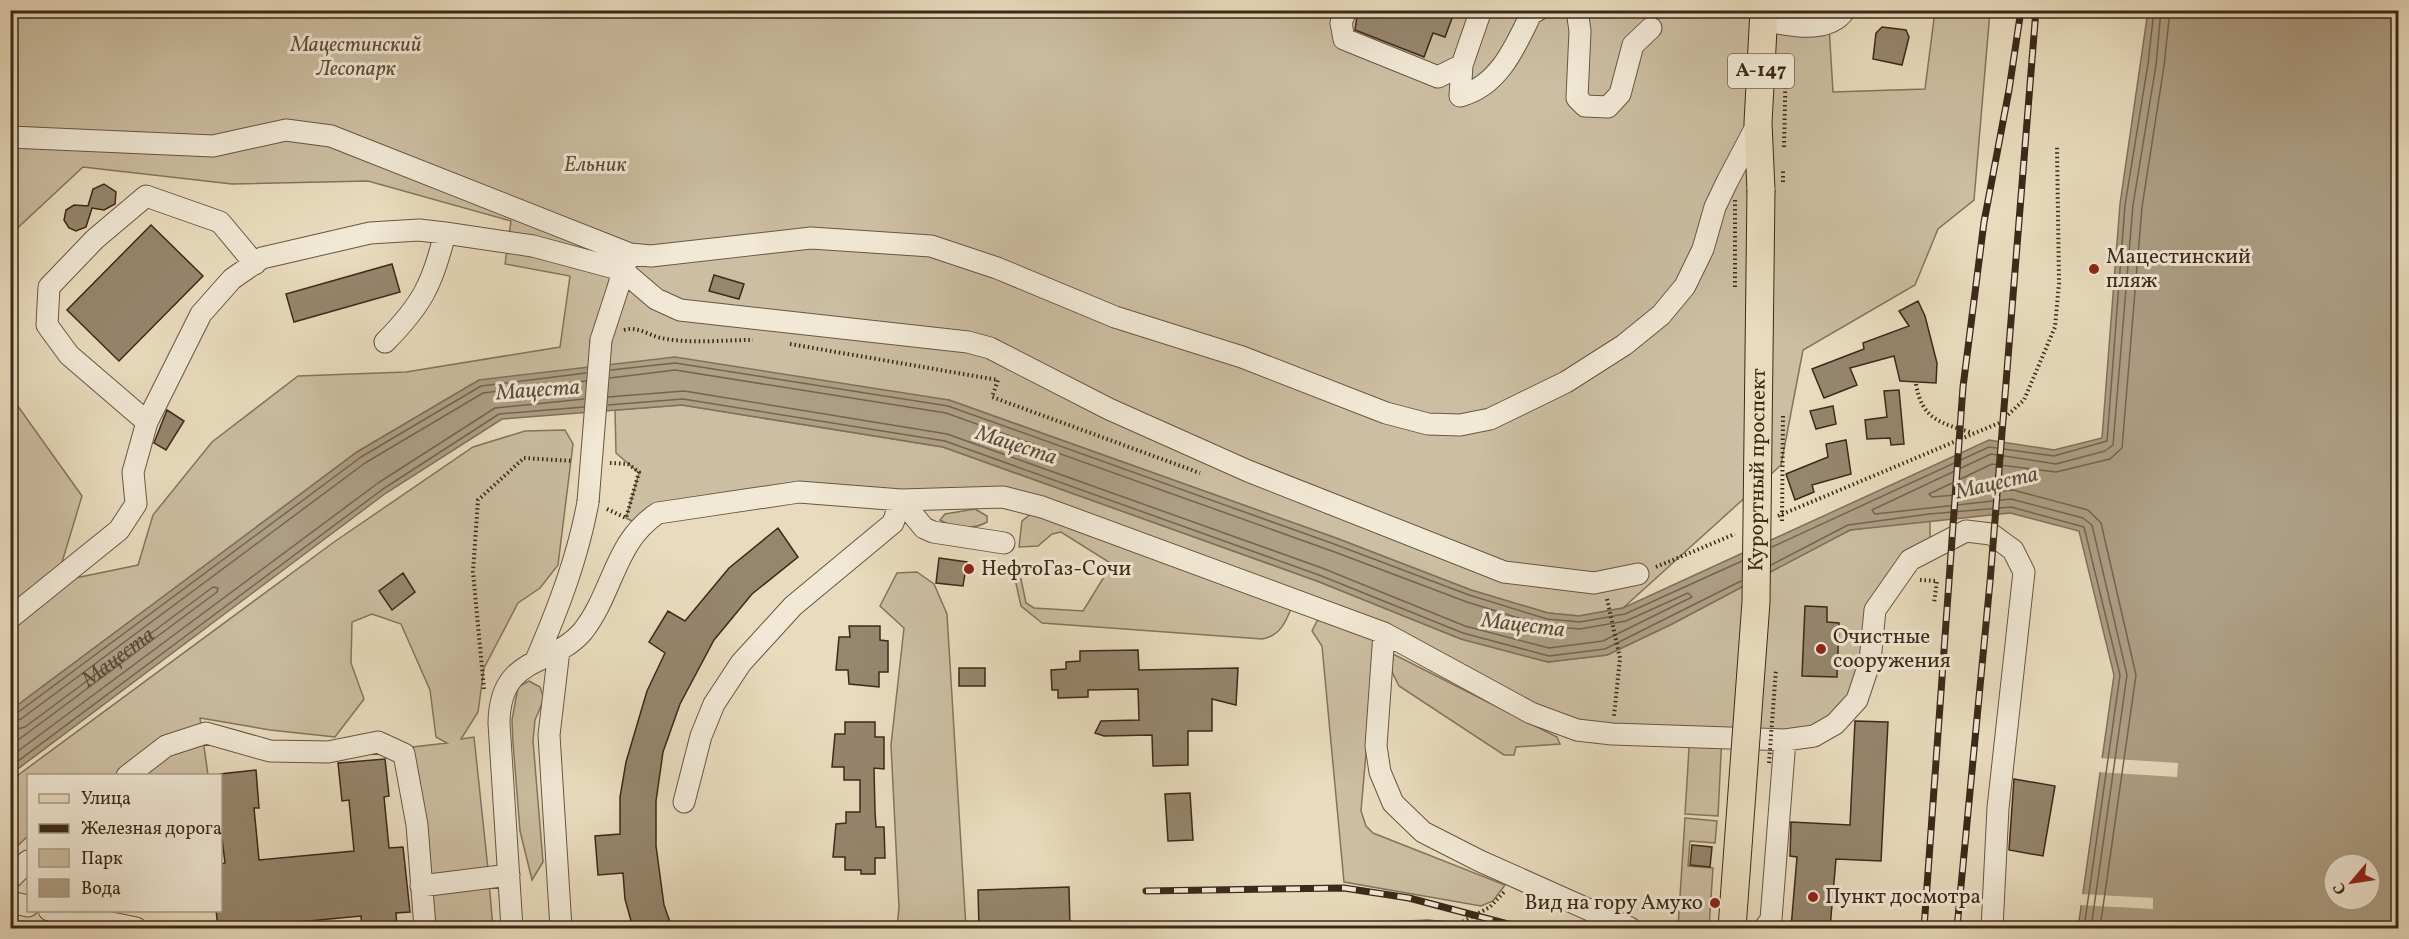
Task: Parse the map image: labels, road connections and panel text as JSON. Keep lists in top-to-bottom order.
{
  "streets": {
    "main road": ["А-147", "Курортный проспект"]
  },
  "water": ["Мацеста"],
  "parks": ["Мацестинский Лесопарк", "Ельник"],
  "places": [
    "Мацестинский пляж",
    "НефтоГаз-Сочи",
    "Очистные сооружения",
    "Пункт досмотра",
    "Вид на гору Амуко"
  ],
  "legend": [
    "Улица",
    "Железная дорога",
    "Парк",
    "Вода"
  ],
  "north": "bottom left"
}
